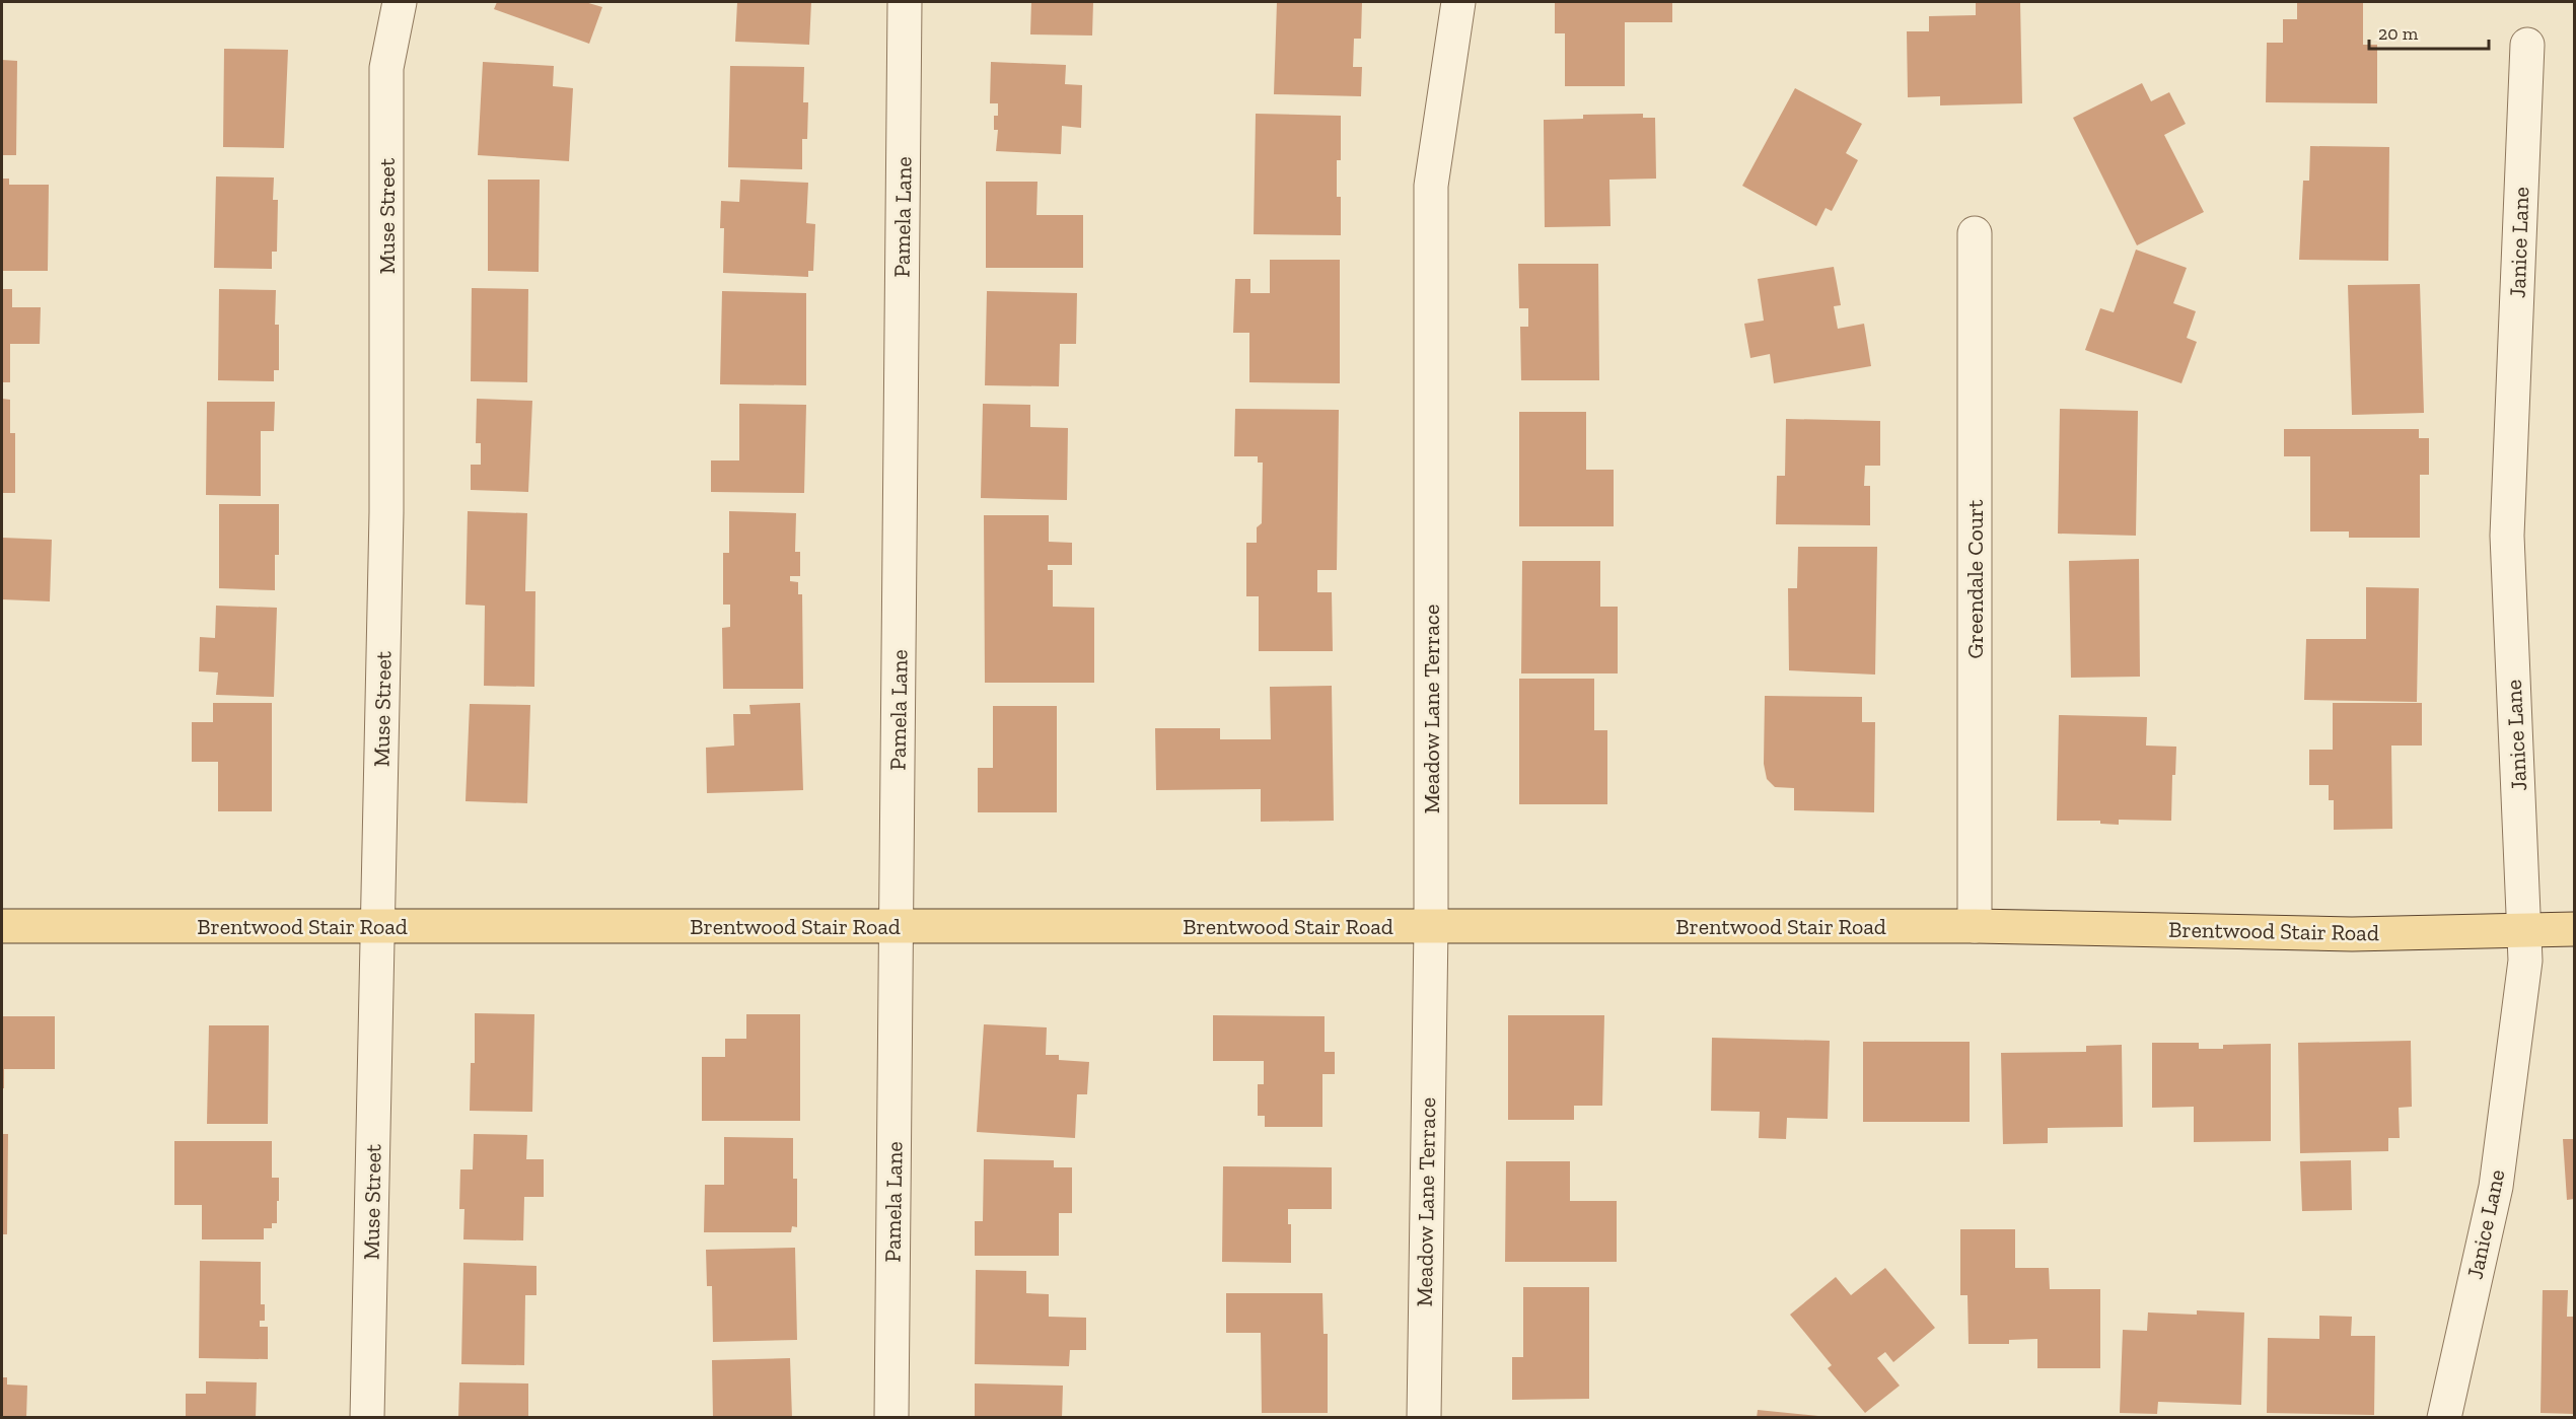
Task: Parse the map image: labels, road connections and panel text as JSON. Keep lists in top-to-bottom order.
{
  "streets": {
    "main road": ["Brentwood Stair Road"],
    "street": [
      "Muse Street",
      "Pamela Lane",
      "Janice Lane",
      "Greendale Court",
      "Meadow Lane Terrace"
    ]
  },
  "crossings": [
    ["Muse Street", "Brentwood Stair Road"],
    ["Pamela Lane", "Brentwood Stair Road"],
    ["Janice Lane", "Brentwood Stair Road"],
    ["Greendale Court", "Brentwood Stair Road"],
    ["Meadow Lane Terrace", "Brentwood Stair Road"]
  ],
  "scale_bar": "20 m"
}
